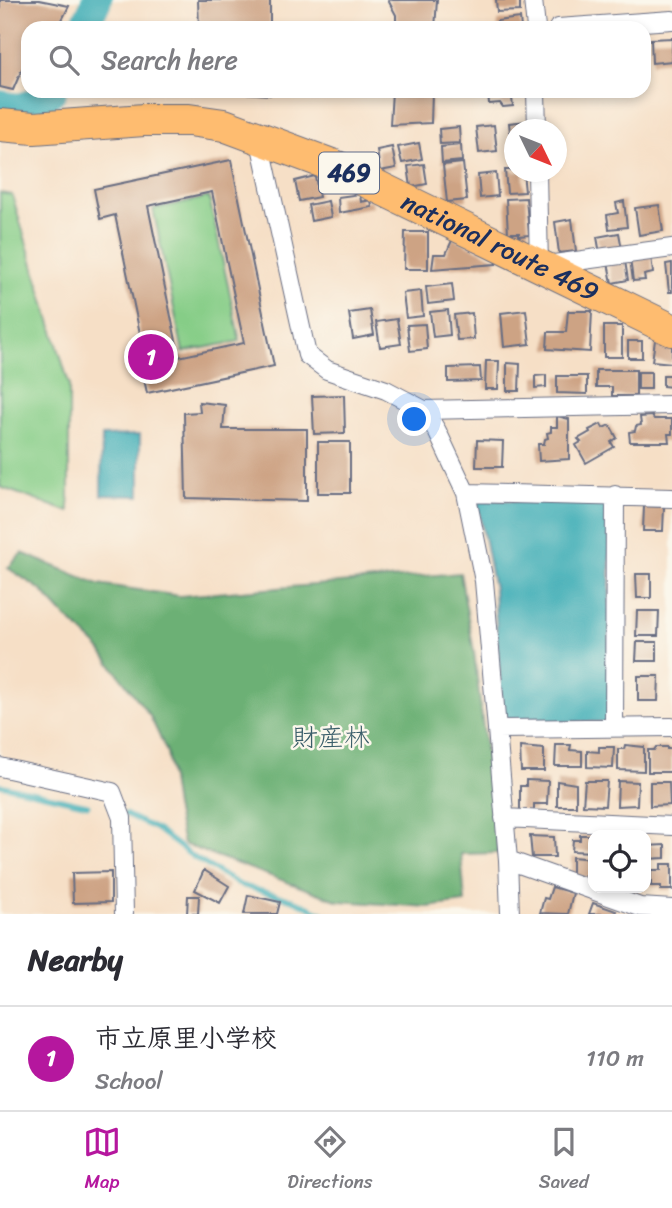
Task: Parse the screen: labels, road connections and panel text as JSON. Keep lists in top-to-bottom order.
{
  "streets": {
    "highway": ["469", "national route 469"]
  },
  "parks": ["財産林"],
  "north": "bottom right",
  "page": {
    "search": "Search here",
    "pins": "1",
    "heading": "Nearby",
    "list": [
      {
        "mark": "1",
        "name": "市立原里小学校",
        "note": "School",
        "value": "110 m"
      }
    ],
    "nav": ["Map", "Directions", "Saved"]
  }
}
